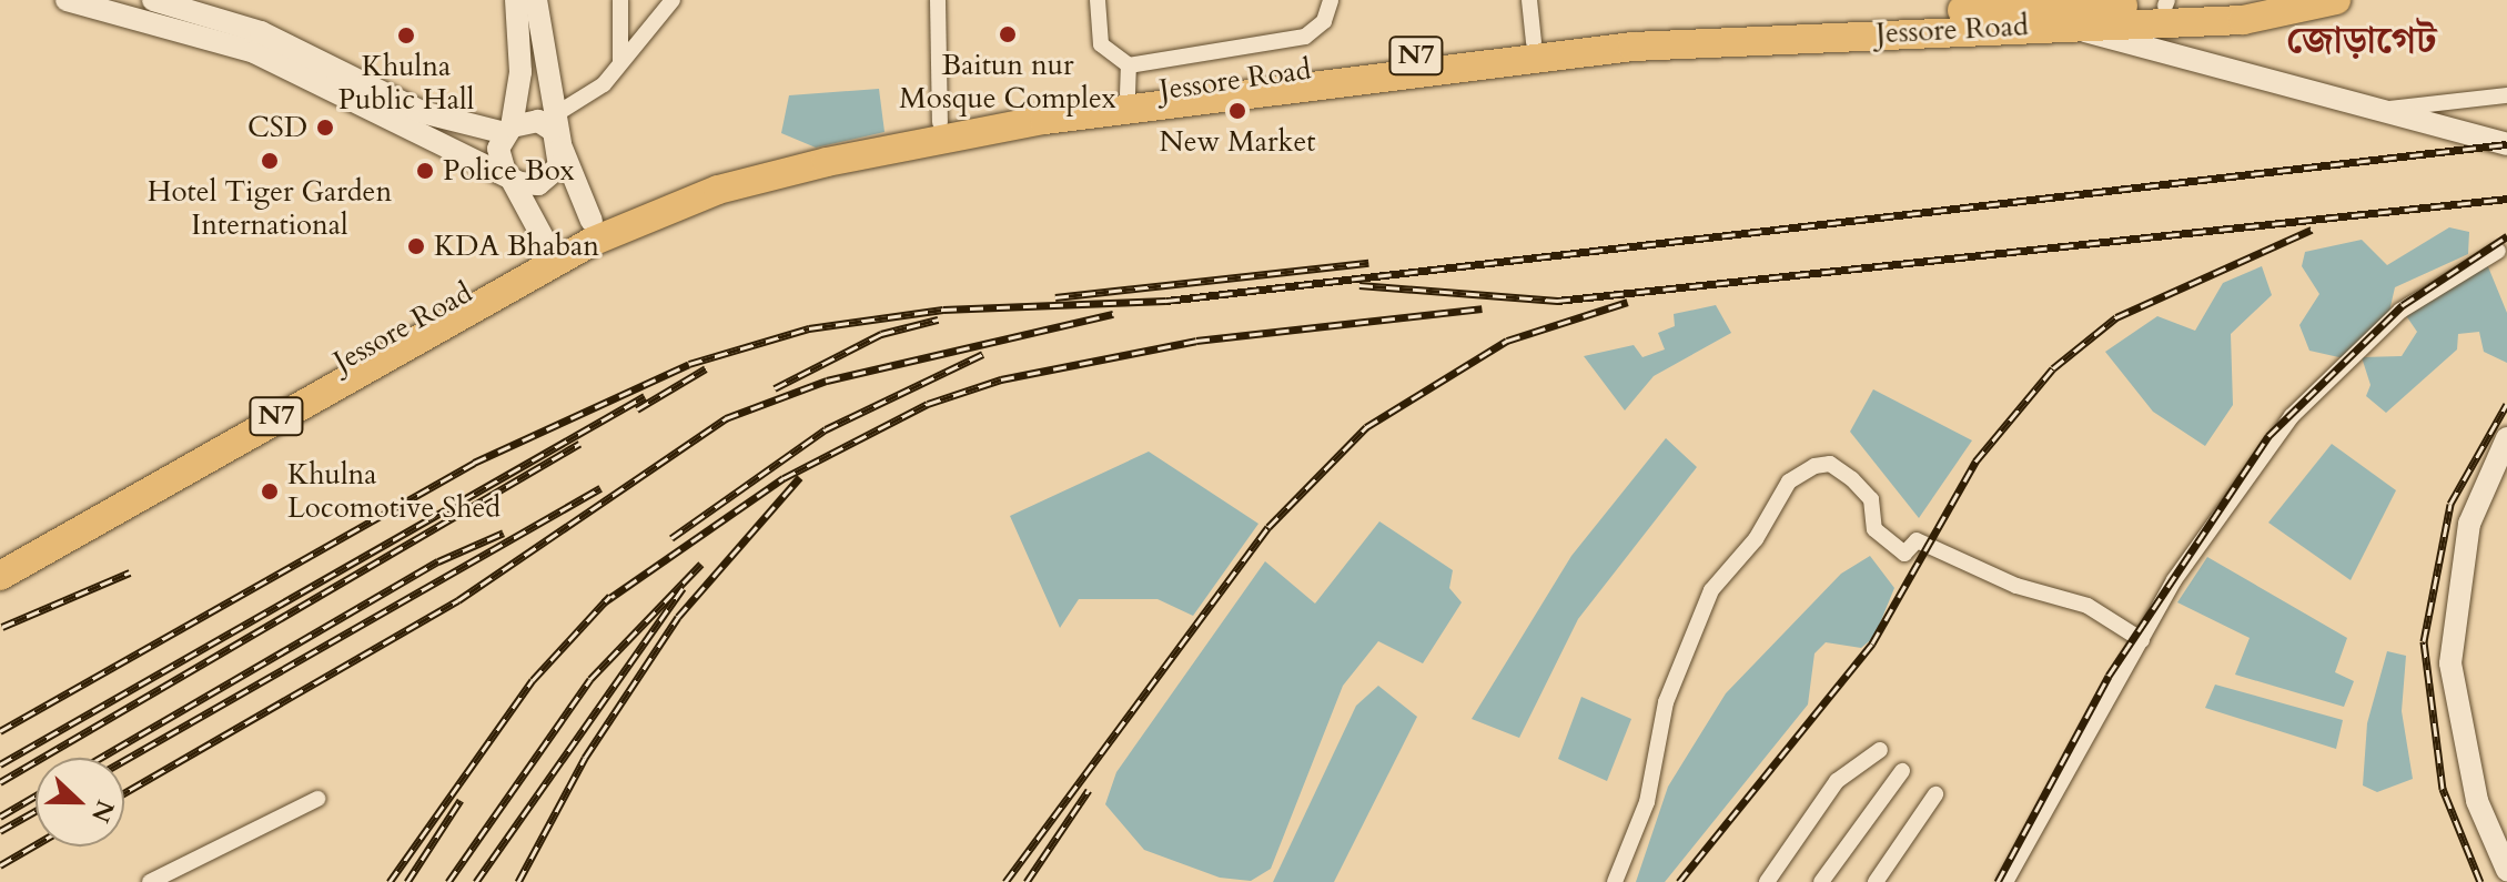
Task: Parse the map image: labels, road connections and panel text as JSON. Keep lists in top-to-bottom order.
{
  "streets": {
    "highway": ["Jessore Road", "N7"]
  },
  "crossings": [
    ["Jessore Road", "N7"]
  ],
  "districts": ["জোড়াগেট"],
  "places": [
    "Baitun nur Mosque Complex",
    "Khulna Public Hall",
    "New Market",
    "CSD",
    "Hotel Tiger Garden International",
    "Police Box",
    "KDA Bhaban",
    "Khulna Locomotive Shed"
  ],
  "north": "right"
}
